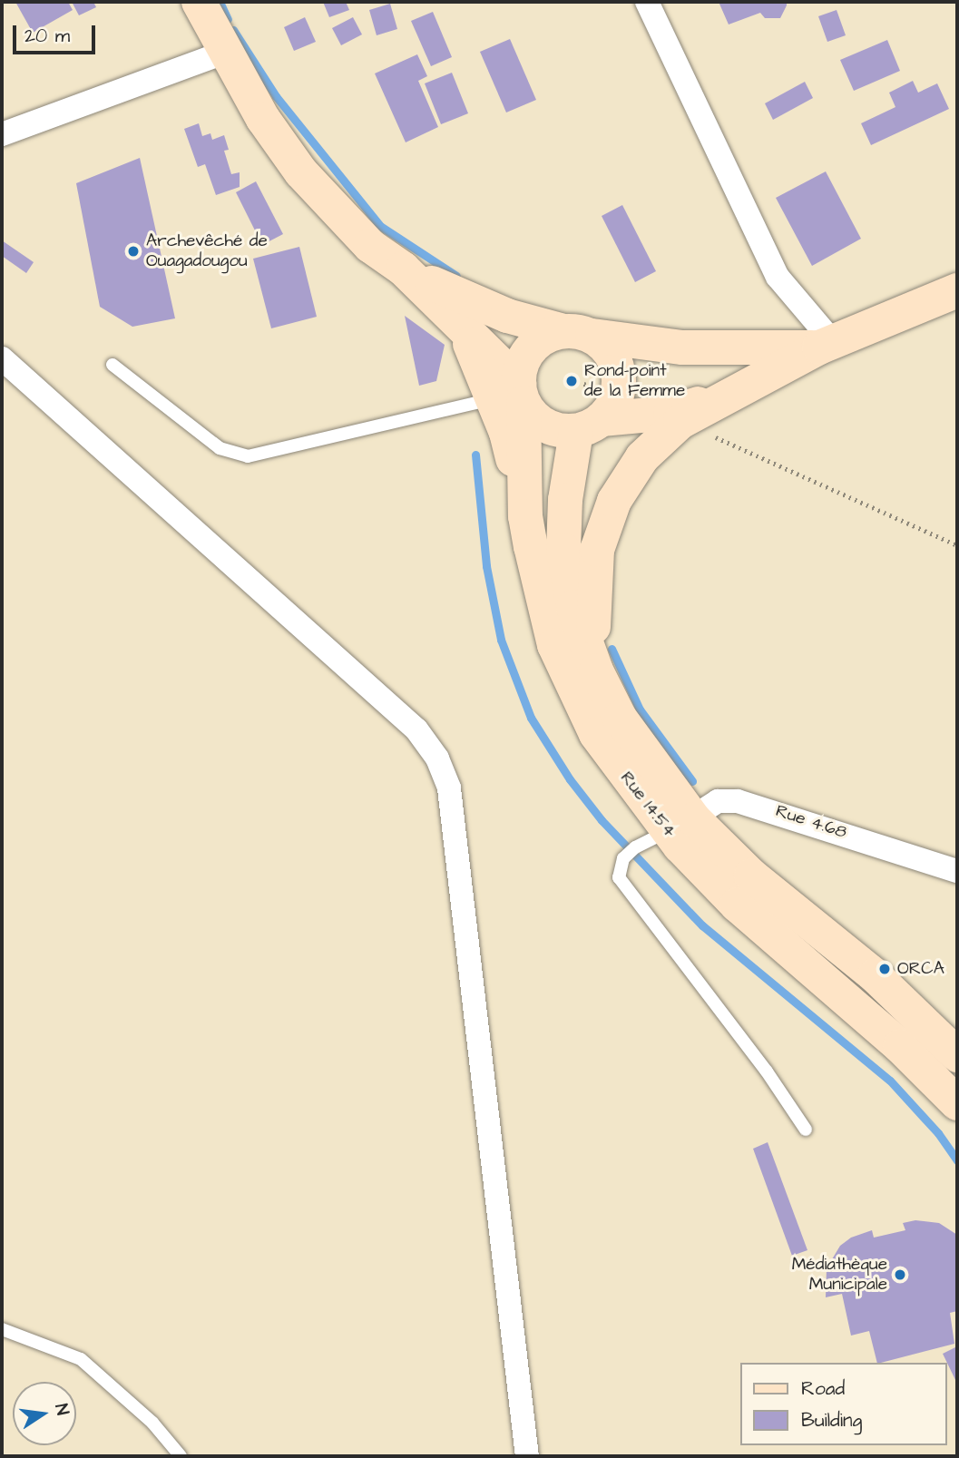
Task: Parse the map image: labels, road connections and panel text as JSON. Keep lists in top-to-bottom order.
{
  "streets": {
    "main road": ["Rue 14.54"],
    "street": ["Rue 4.68"]
  },
  "crossings": [
    ["Rue 14.54", "Rue 4.68"]
  ],
  "places": [
    "Archevêché de Ouagadougou",
    "Rond-point de la Femme",
    "ORCA",
    "Médiathèque Municipale"
  ],
  "legend": ["Road", "Building"],
  "scale_bar": "20 m",
  "north": "right"
}
